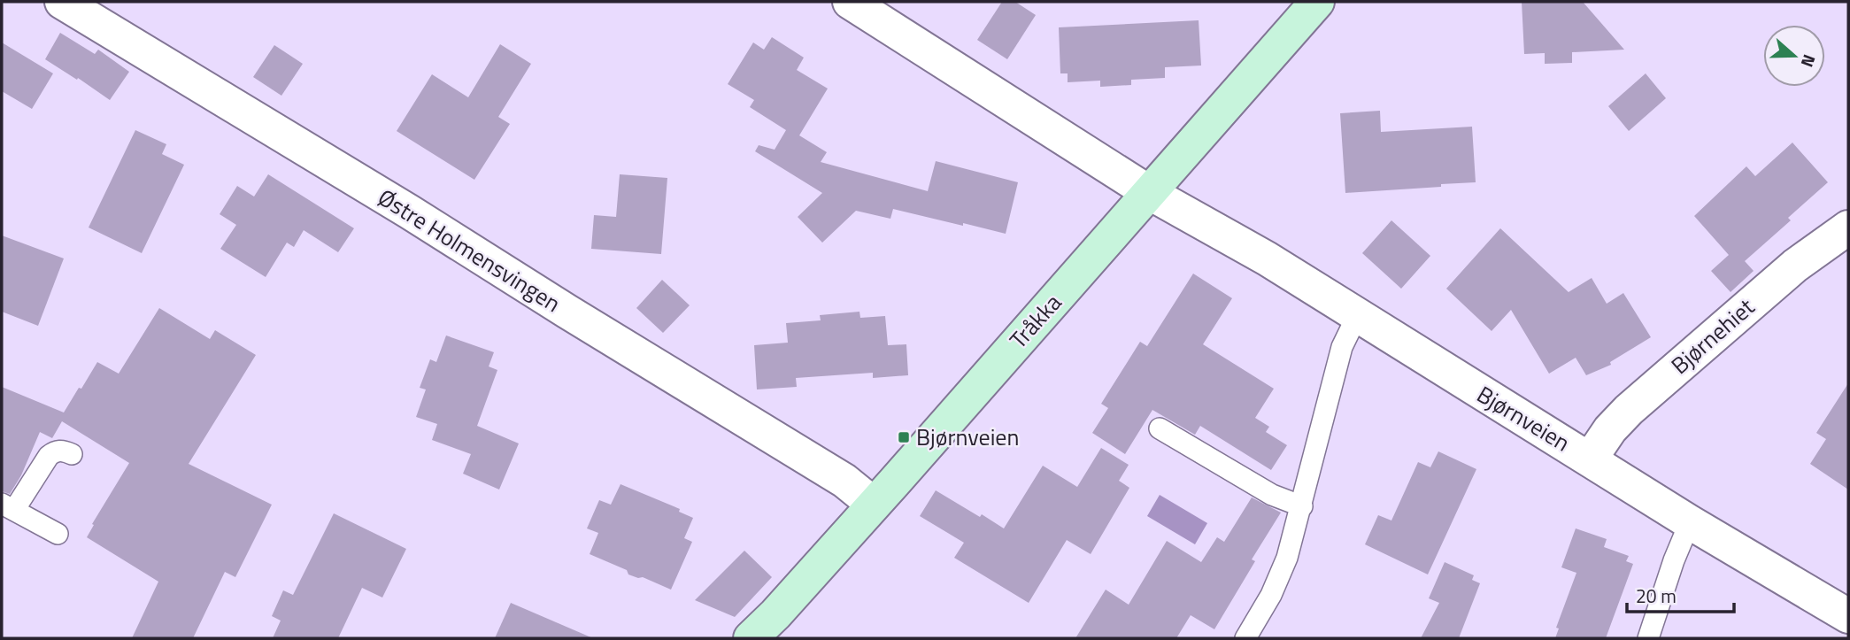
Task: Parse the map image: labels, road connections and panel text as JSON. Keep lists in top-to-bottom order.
{
  "streets": {
    "street": [
      "Østre Holmensvingen",
      "Tråkka",
      "Bjørnehiet",
      "Bjørnveien"
    ]
  },
  "crossings": [
    ["Østre Holmensvingen", "Tråkka"],
    ["Tråkka", "Bjørnveien"],
    ["Bjørnehiet", "Bjørnveien"]
  ],
  "places": {
    "transit": ["Bjørnveien"]
  },
  "scale_bar": "20 m",
  "north": "right"
}
